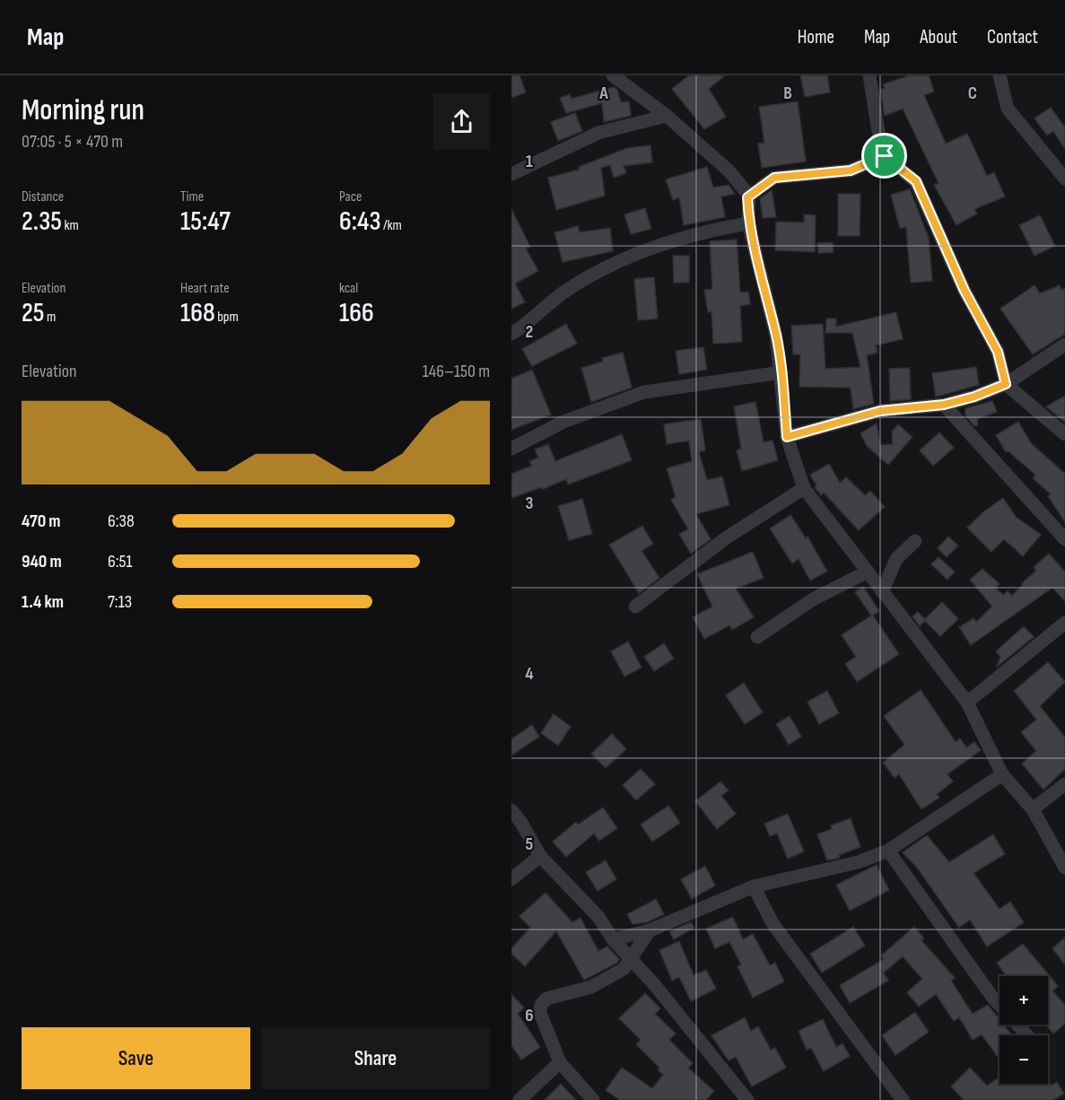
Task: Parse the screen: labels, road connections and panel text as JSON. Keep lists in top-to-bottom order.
{
  "page": {
    "header": "Map",
    "nav": [
      "Home",
      "Map",
      "About",
      "Contact"
    ],
    "heading": ["Morning run", "07:05 · 5 × 470 m"],
    "stats": [
      ["Distance", "2.35 km"],
      ["Time", "15:47"],
      ["Pace", "6:43 /km"],
      ["Elevation", "25 m"],
      ["Heart rate", "168 bpm"],
      ["kcal", "166"]
    ],
    "chart": ["Elevation", "146–150 m"],
    "list": [
      {
        "name": "470 m",
        "note": "6:38"
      },
      {
        "name": "940 m",
        "note": "6:51"
      },
      {
        "name": "1.4 km",
        "note": "7:13"
      }
    ],
    "map_buttons": ["+", "−"],
    "buttons": ["Save", "Share"]
  },
  "grid": {
    "columns": ["A", "B", "C"],
    "rows": [
      "1",
      "2",
      "3",
      "4",
      "5",
      "6"
    ]
  }
}
